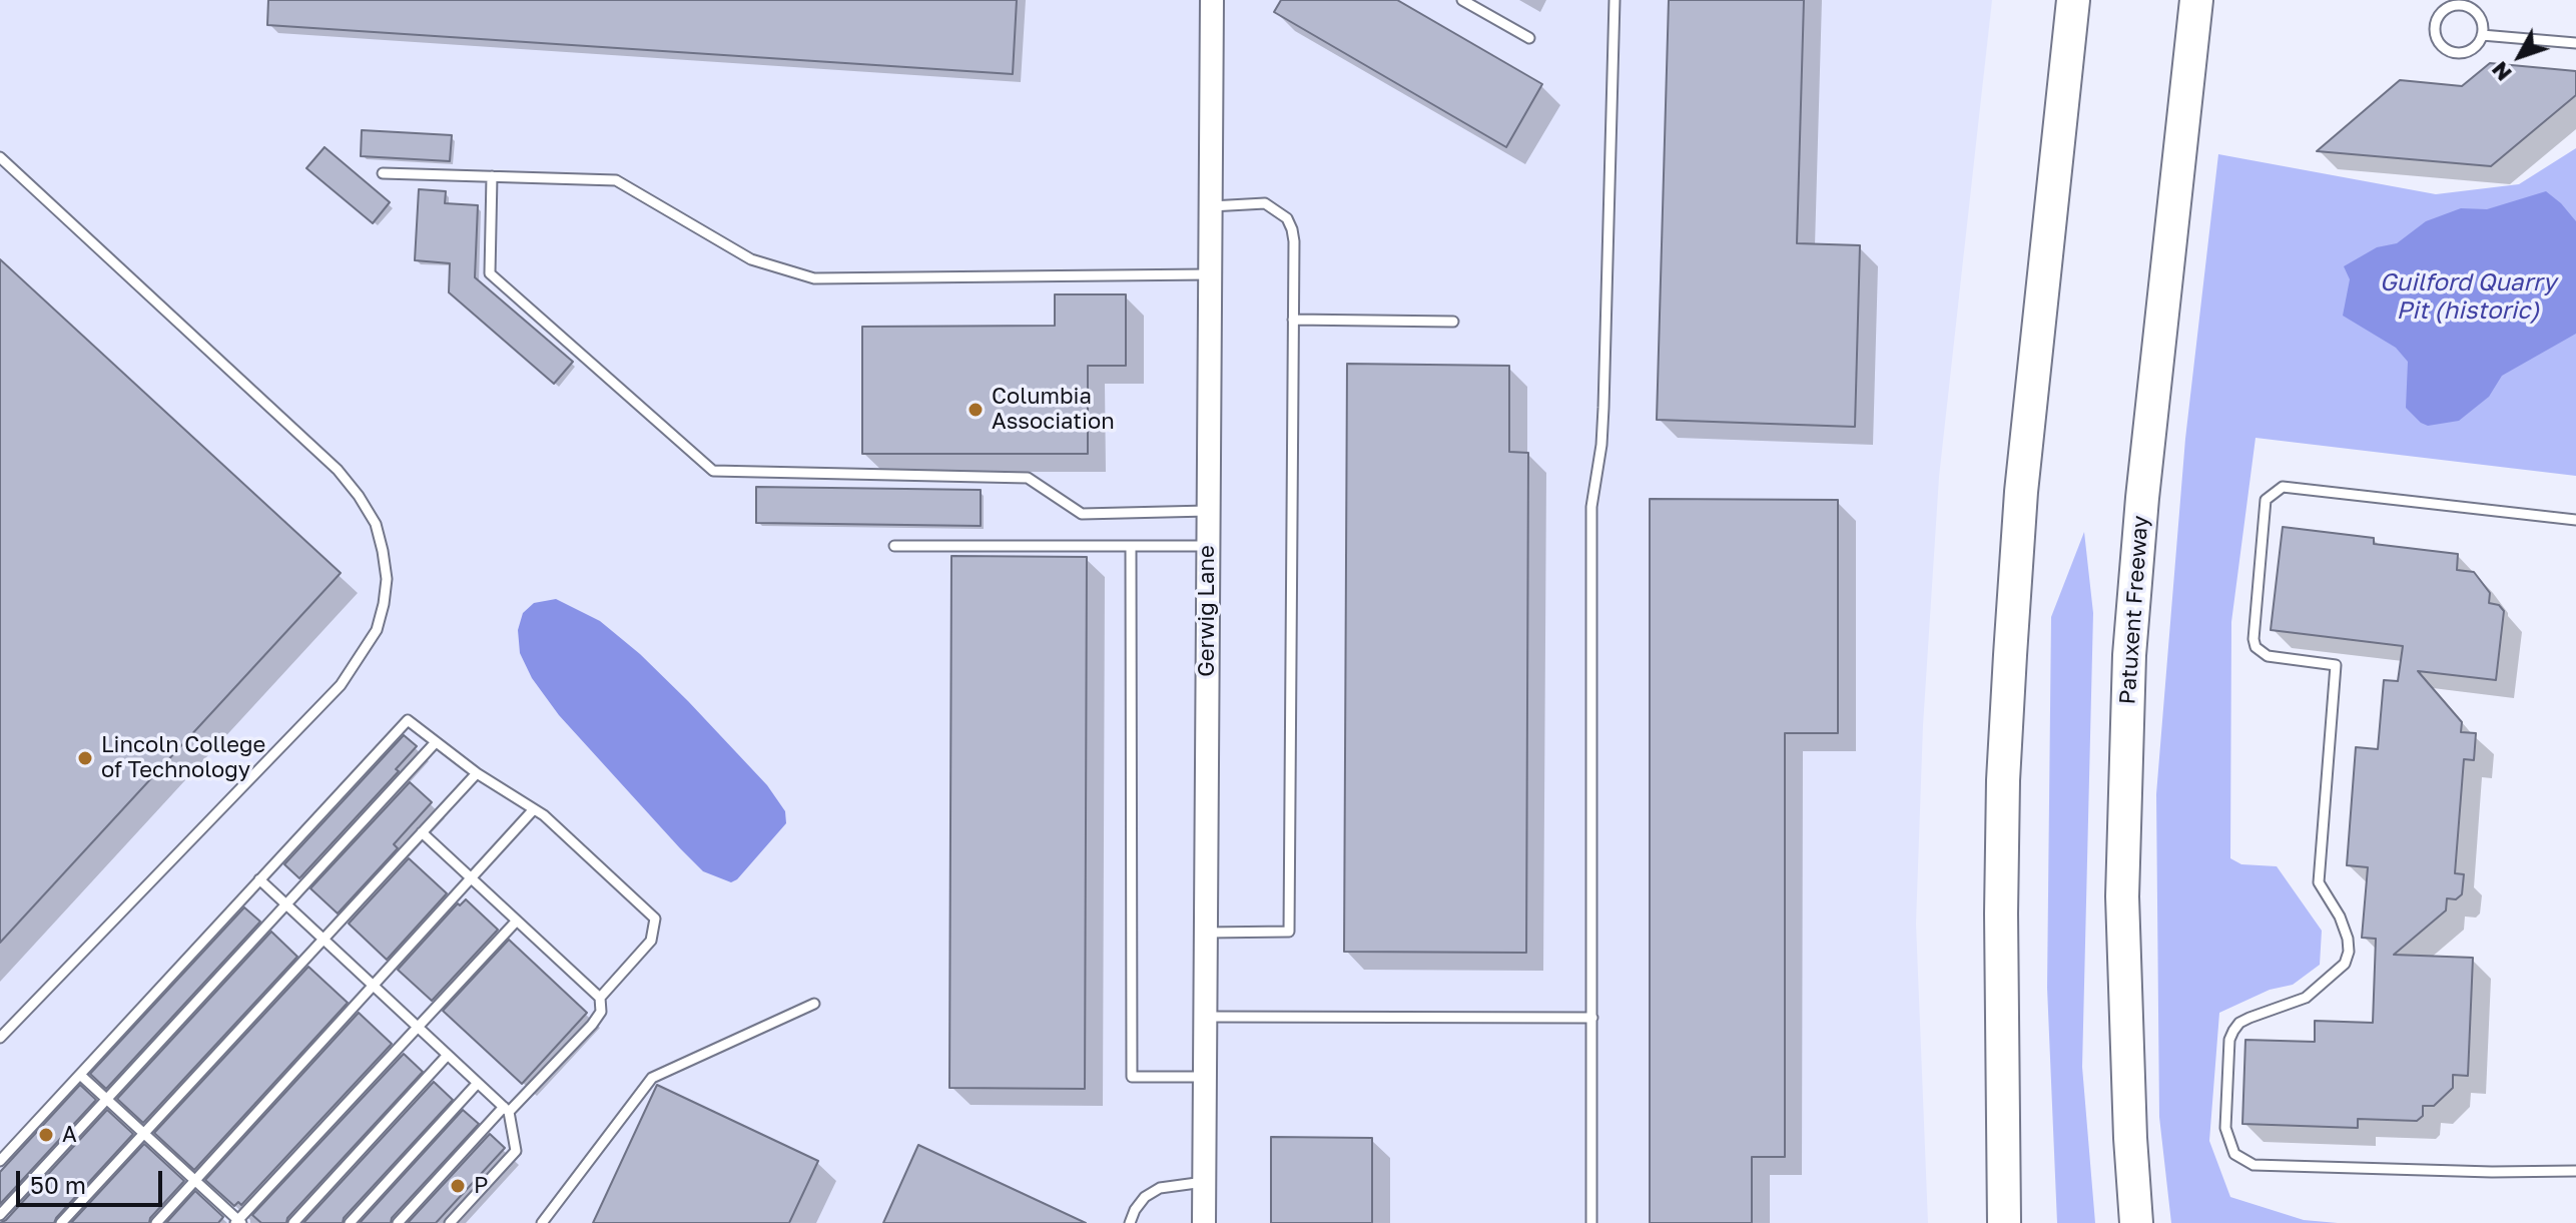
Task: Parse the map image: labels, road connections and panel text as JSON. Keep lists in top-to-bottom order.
{
  "streets": {
    "highway": ["Patuxent Freeway"],
    "street": ["Gerwig Lane"]
  },
  "water": ["Guilford Quarry Pit (historic)"],
  "places": [
    "Columbia Association",
    "Lincoln College of Technology",
    "A",
    "P"
  ],
  "scale_bar": "50 m",
  "north": "bottom left"
}
